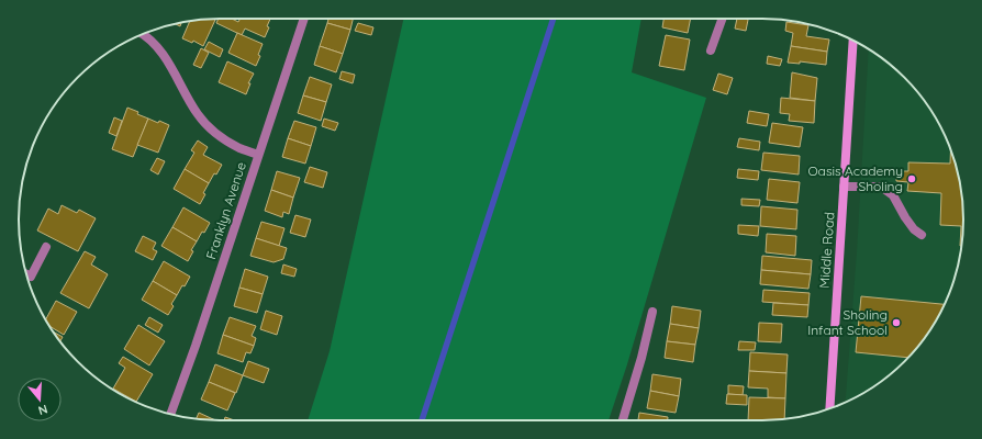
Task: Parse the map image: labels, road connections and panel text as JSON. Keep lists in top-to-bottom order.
{
  "streets": {
    "street": ["Franklyn Avenue", "Middle Road"]
  },
  "places": ["Oasis Academy Sholing", "Sholing Infant School"],
  "north": "bottom"
}
